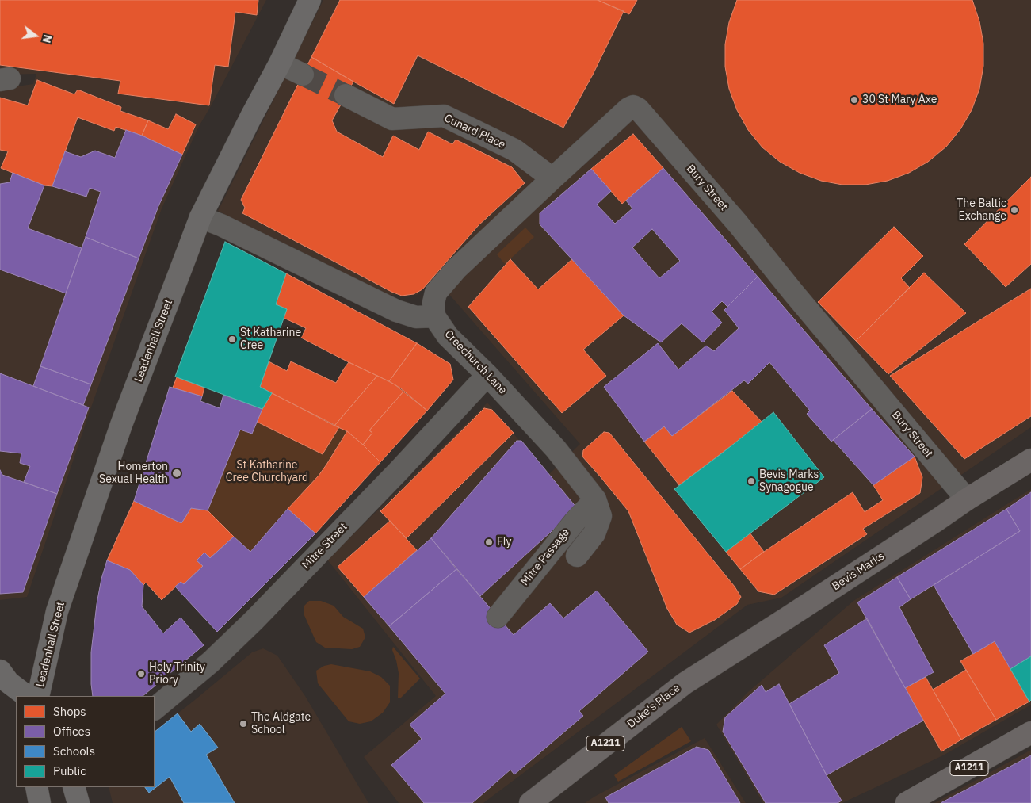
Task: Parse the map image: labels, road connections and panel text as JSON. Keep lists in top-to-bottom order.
{
  "streets": {
    "main road": ["Bevis Marks", "Duke's Place", "A1211"],
    "street": [
      "Cunard Place",
      "Bury Street",
      "Leadenhall Street",
      "Creechurch Lane",
      "Mitre Street",
      "Mitre Passage"
    ]
  },
  "crossings": [
    ["Cunard Place", "Bury Street"],
    ["Bury Street", "Creechurch Lane"],
    ["Bury Street", "Bevis Marks"],
    ["Creechurch Lane", "Mitre Street"],
    ["Creechurch Lane", "Mitre Passage"],
    ["Bevis Marks", "Duke's Place"]
  ],
  "parks": ["St Katharine Cree Churchyard"],
  "places": [
    "30 St Mary Axe",
    "The Baltic Exchange",
    "St Katharine Cree",
    "Homerton Sexual Health",
    "Bevis Marks Synagogue",
    "Fly",
    "Holy Trinity Priory",
    "The Aldgate School"
  ],
  "legend": [
    "Shops",
    "Offices",
    "Schools",
    "Public"
  ],
  "north": "right"
}
